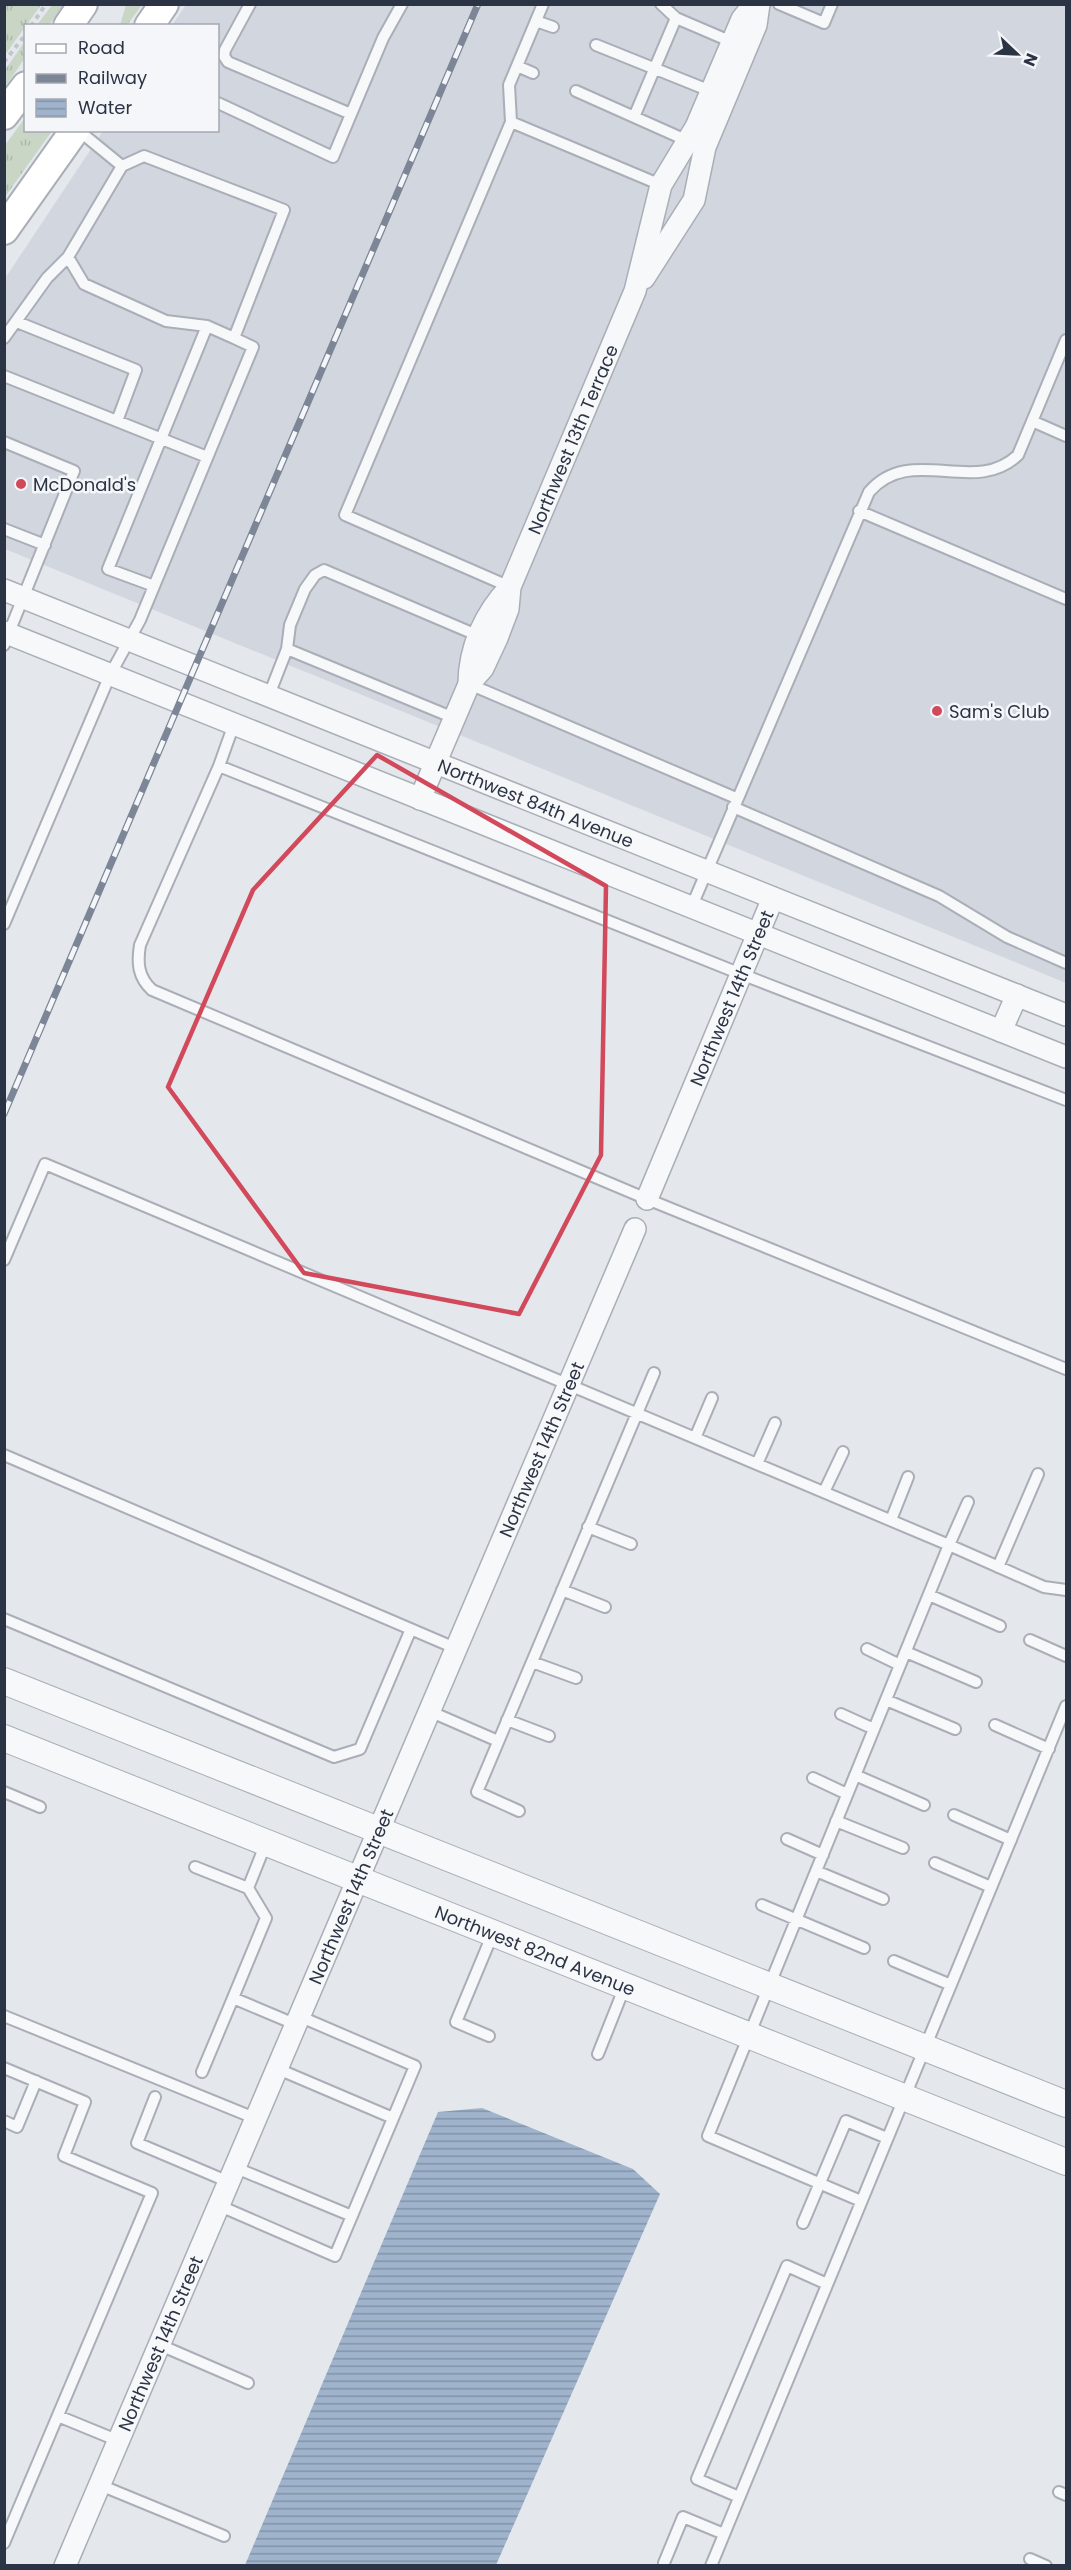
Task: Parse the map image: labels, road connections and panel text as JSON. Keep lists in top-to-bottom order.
{
  "streets": {
    "street": [
      "Northwest 13th Terrace",
      "Northwest 84th Avenue",
      "Northwest 14th Street",
      "Northwest 82nd Avenue"
    ]
  },
  "crossings": [
    ["Northwest 13th Terrace", "Northwest 84th Avenue"],
    ["Northwest 84th Avenue", "Northwest 14th Street"],
    ["Northwest 14th Street", "Northwest 82nd Avenue"]
  ],
  "places": ["McDonald's", "Sam's Club"],
  "legend": ["Road", "Railway", "Water"],
  "north": "bottom right"
}
